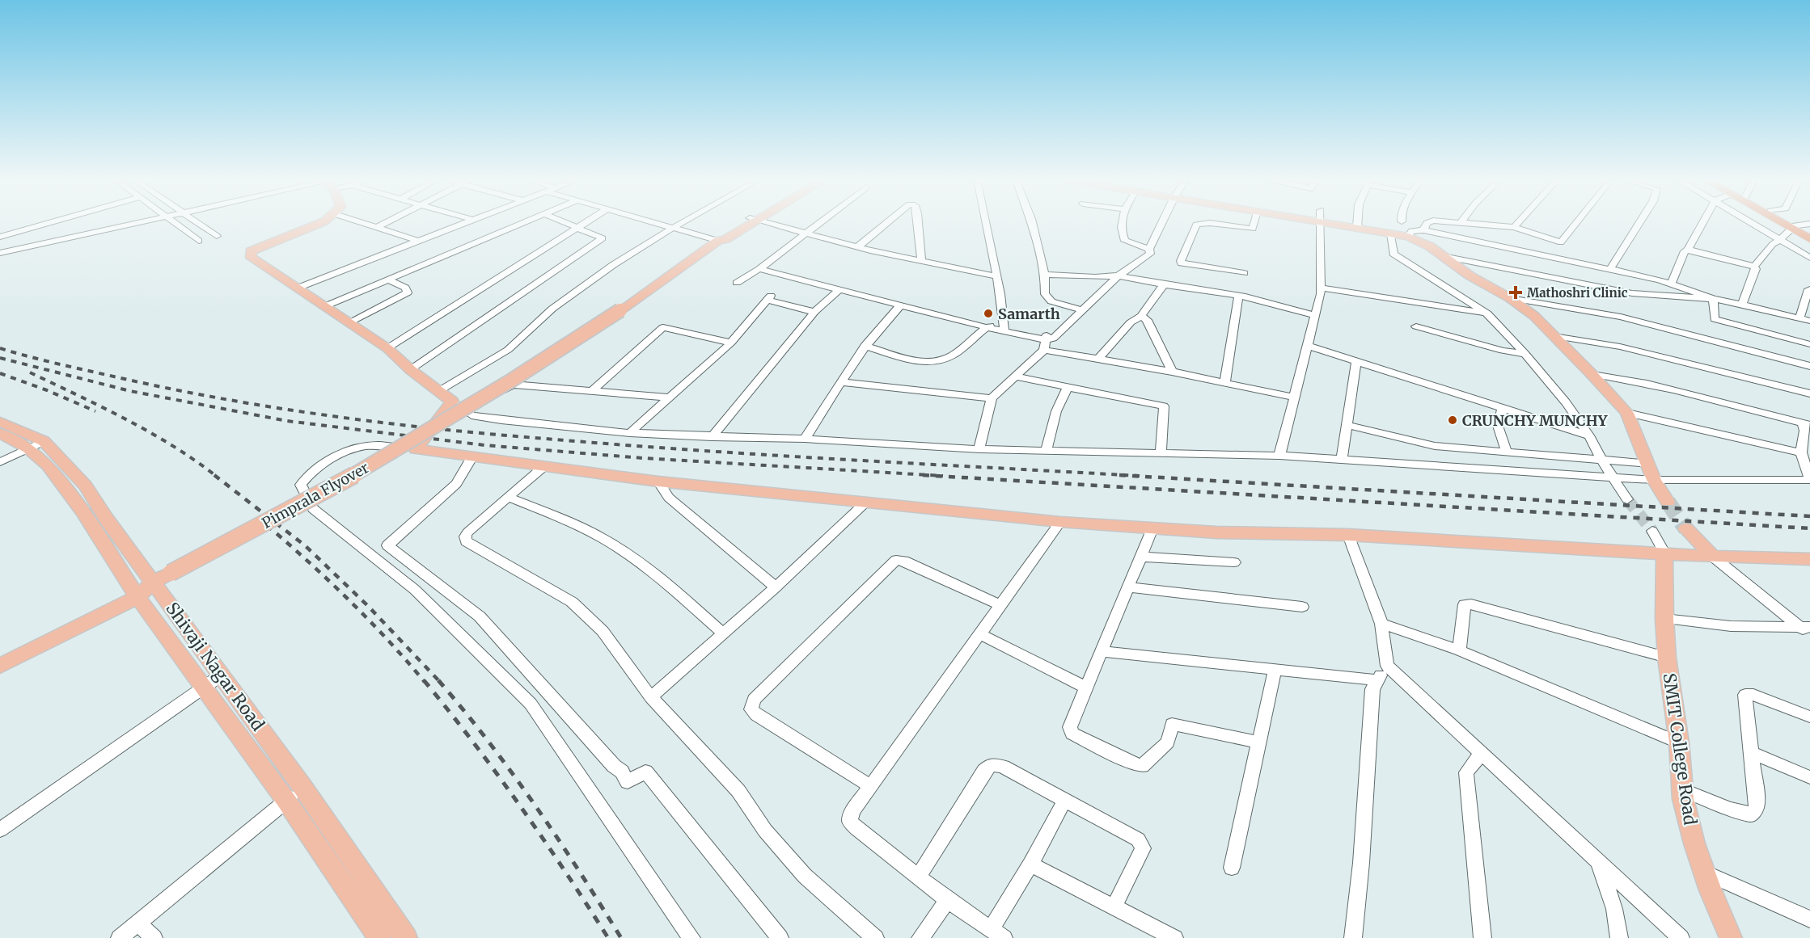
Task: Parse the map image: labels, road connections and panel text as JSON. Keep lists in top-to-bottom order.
{
  "streets": {
    "main road": ["Pimprala Flyover", "Shivaji Nagar Road", "SMIT College Road"]
  },
  "crossings": [
    ["Pimprala Flyover", "Shivaji Nagar Road"]
  ],
  "places": {
    "health": ["Mathoshri Clinic"],
    "other": ["Samarth", "CRUNCHY MUNCHY"]
  }
}
